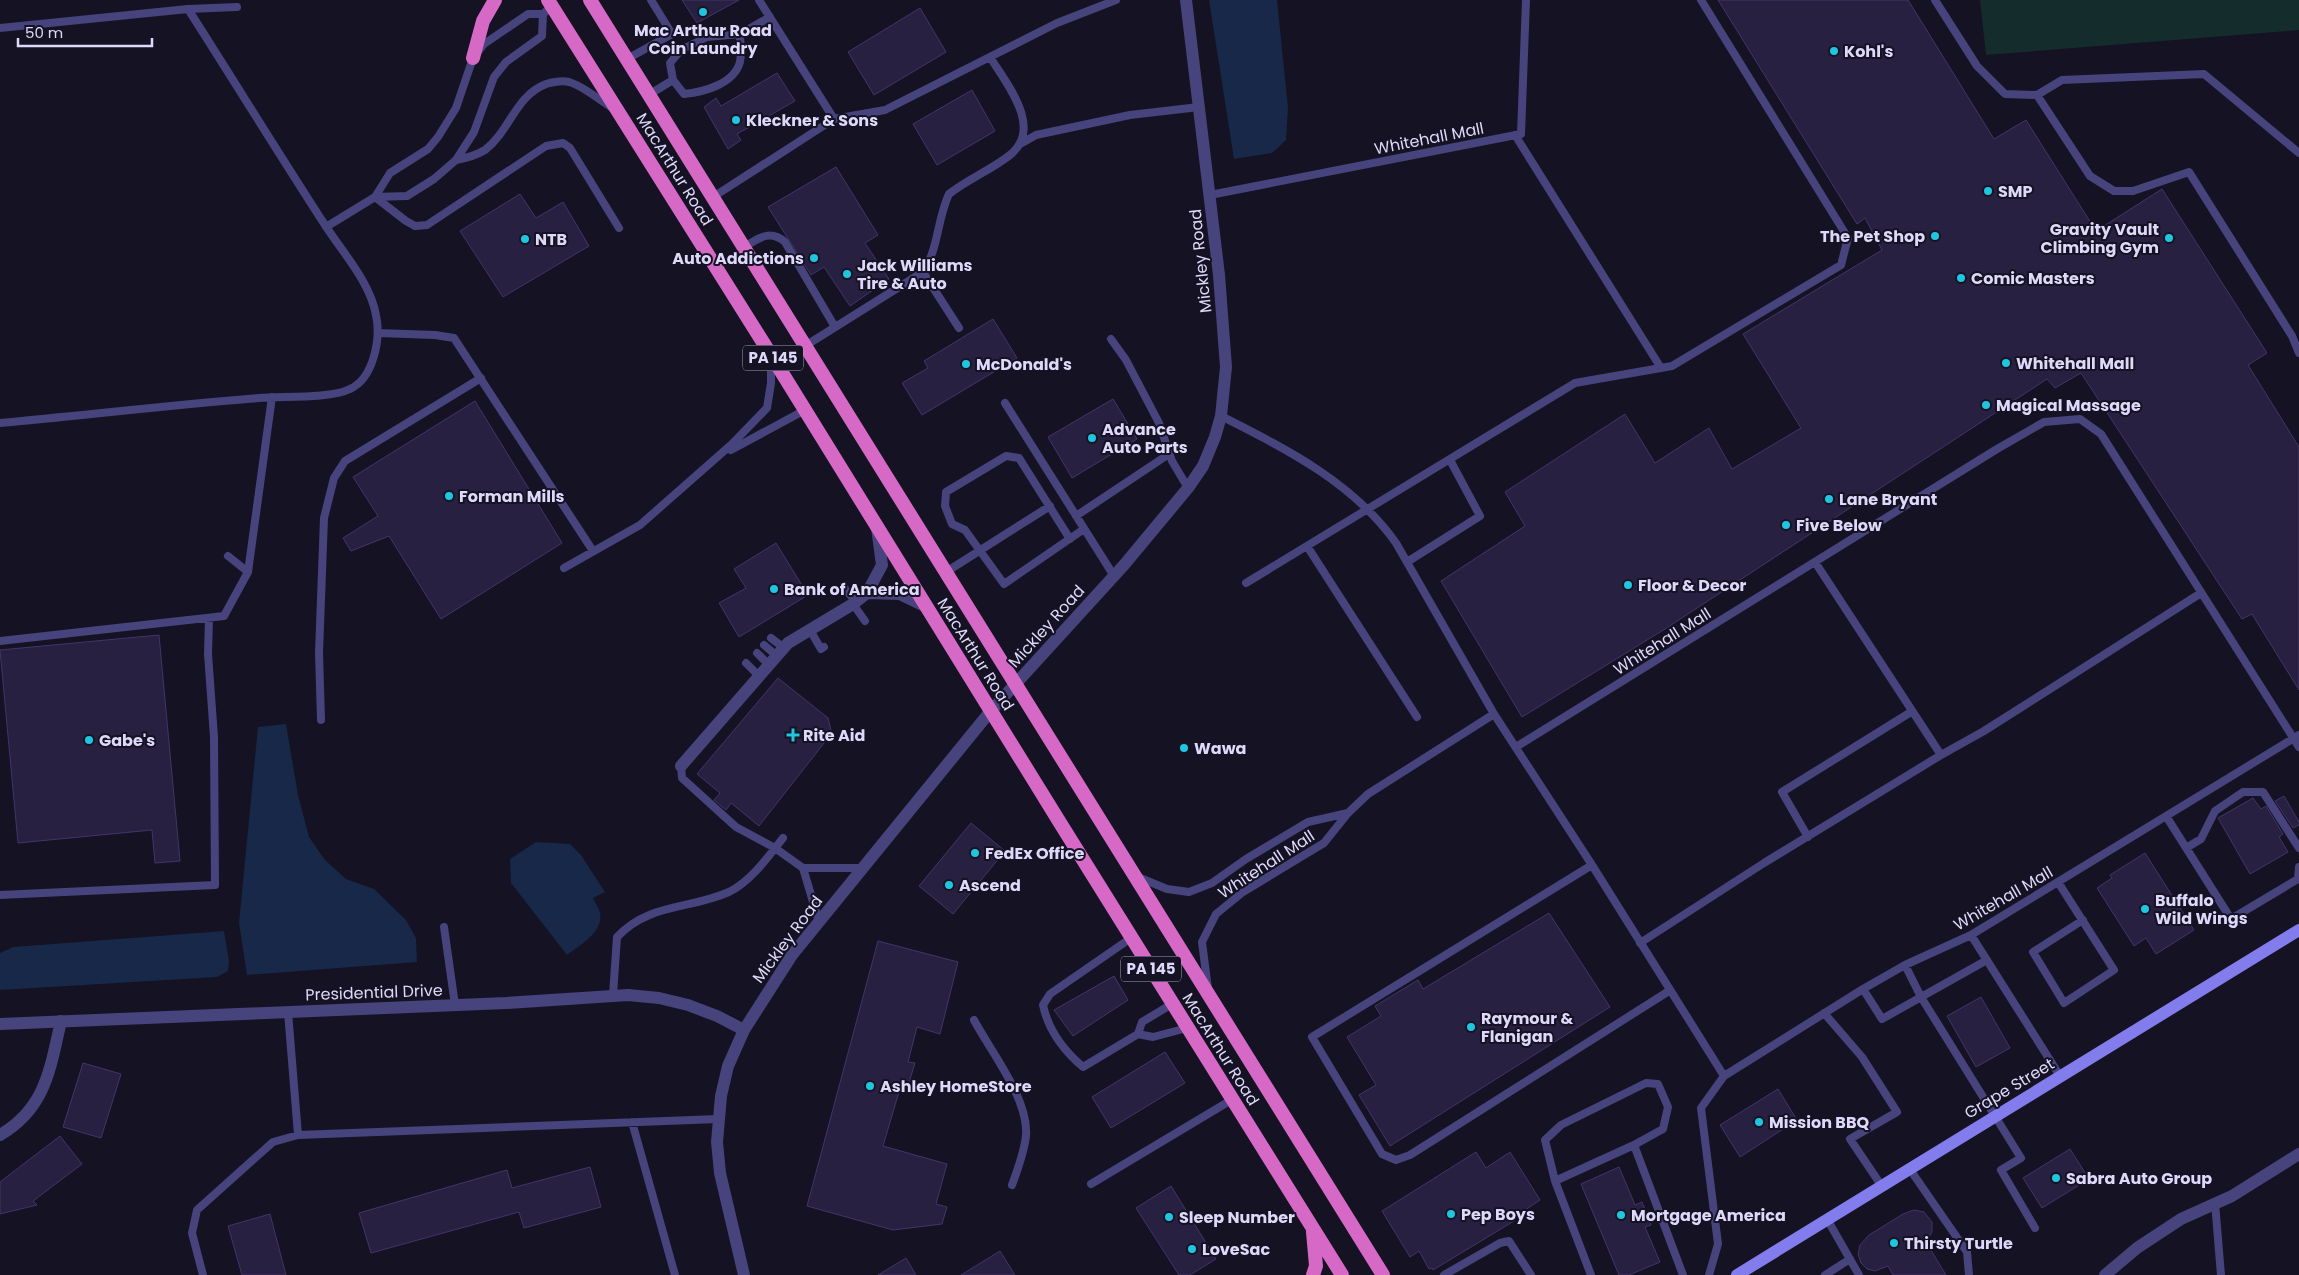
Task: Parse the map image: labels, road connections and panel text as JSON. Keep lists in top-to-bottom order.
{
  "streets": {
    "highway": ["MacArthur Road", "PA 145"],
    "main road": ["Grape Street"],
    "street": ["Mickley Road", "Presidential Drive"],
    "lane": ["Whitehall Mall"]
  },
  "crossings": [
    ["Whitehall Mall", "MacArthur Road"],
    ["Whitehall Mall", "Mickley Road"],
    ["MacArthur Road", "Mickley Road"],
    ["Mickley Road", "Presidential Drive"]
  ],
  "places": {
    "other": [
      "Mac Arthur Road Coin Laundry",
      "Kohl's",
      "Kleckner & Sons",
      "SMP",
      "The Pet Shop",
      "Gravity Vault Climbing Gym",
      "NTB",
      "Auto Addictions",
      "Jack Williams Tire & Auto",
      "Comic Masters",
      "Whitehall Mall",
      "McDonald's",
      "Magical Massage",
      "Advance Auto Parts",
      "Forman Mills",
      "Lane Bryant",
      "Five Below",
      "Floor & Decor",
      "Bank of America",
      "Gabe's",
      "Wawa",
      "FedEx Office",
      "Ascend",
      "Buffalo Wild Wings",
      "Raymour & Flanigan",
      "Ashley HomeStore",
      "Mission BBQ",
      "Sabra Auto Group",
      "Pep Boys",
      "Mortgage America",
      "Sleep Number",
      "Thirsty Turtle",
      "LoveSac"
    ],
    "health": ["Rite Aid"]
  },
  "scale_bar": "50 m"
}
